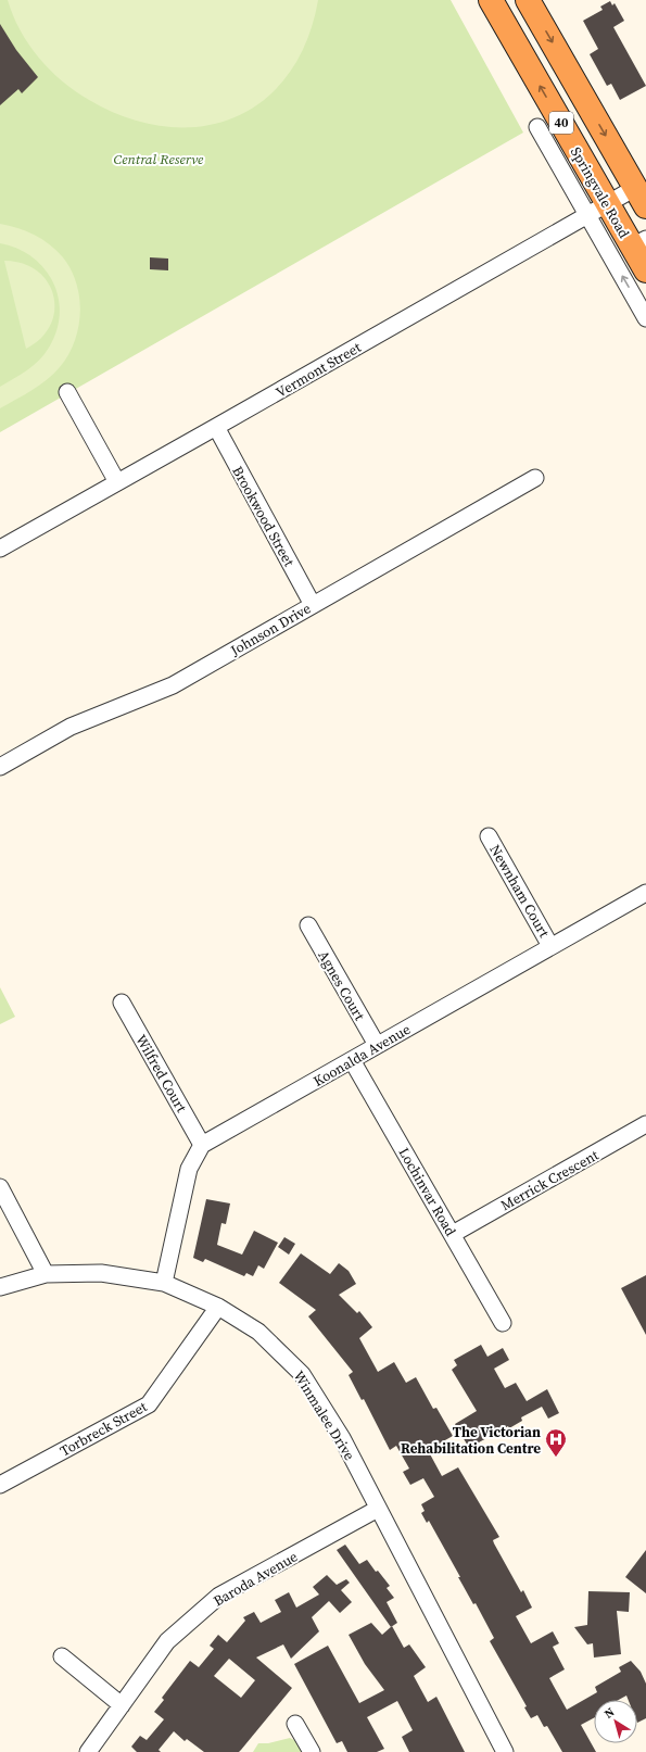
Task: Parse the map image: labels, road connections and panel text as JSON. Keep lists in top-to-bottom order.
{
  "streets": {
    "highway": ["40", "Springvale Road"],
    "street": [
      "Vermont Street",
      "Brookwood Street",
      "Johnson Drive",
      "Newnham Court",
      "Agnes Court",
      "Koonalda Avenue",
      "Wilfred Court",
      "Merrick Crescent",
      "Lochinvar Road",
      "Winmalee Drive",
      "Torbreck Street",
      "Baroda Avenue"
    ]
  },
  "crossings": [
    ["40", "Vermont Street"],
    ["Springvale Road", "Vermont Street"],
    ["Vermont Street", "Brookwood Street"],
    ["Brookwood Street", "Johnson Drive"],
    ["Newnham Court", "Koonalda Avenue"],
    ["Agnes Court", "Koonalda Avenue"],
    ["Koonalda Avenue", "Wilfred Court"],
    ["Koonalda Avenue", "Lochinvar Road"],
    ["Merrick Crescent", "Lochinvar Road"],
    ["Winmalee Drive", "Torbreck Street"],
    ["Winmalee Drive", "Baroda Avenue"]
  ],
  "parks": ["Central Reserve"],
  "places": {
    "hospital": ["The Victorian Rehabilitation Centre"]
  },
  "north": "top left"
}
